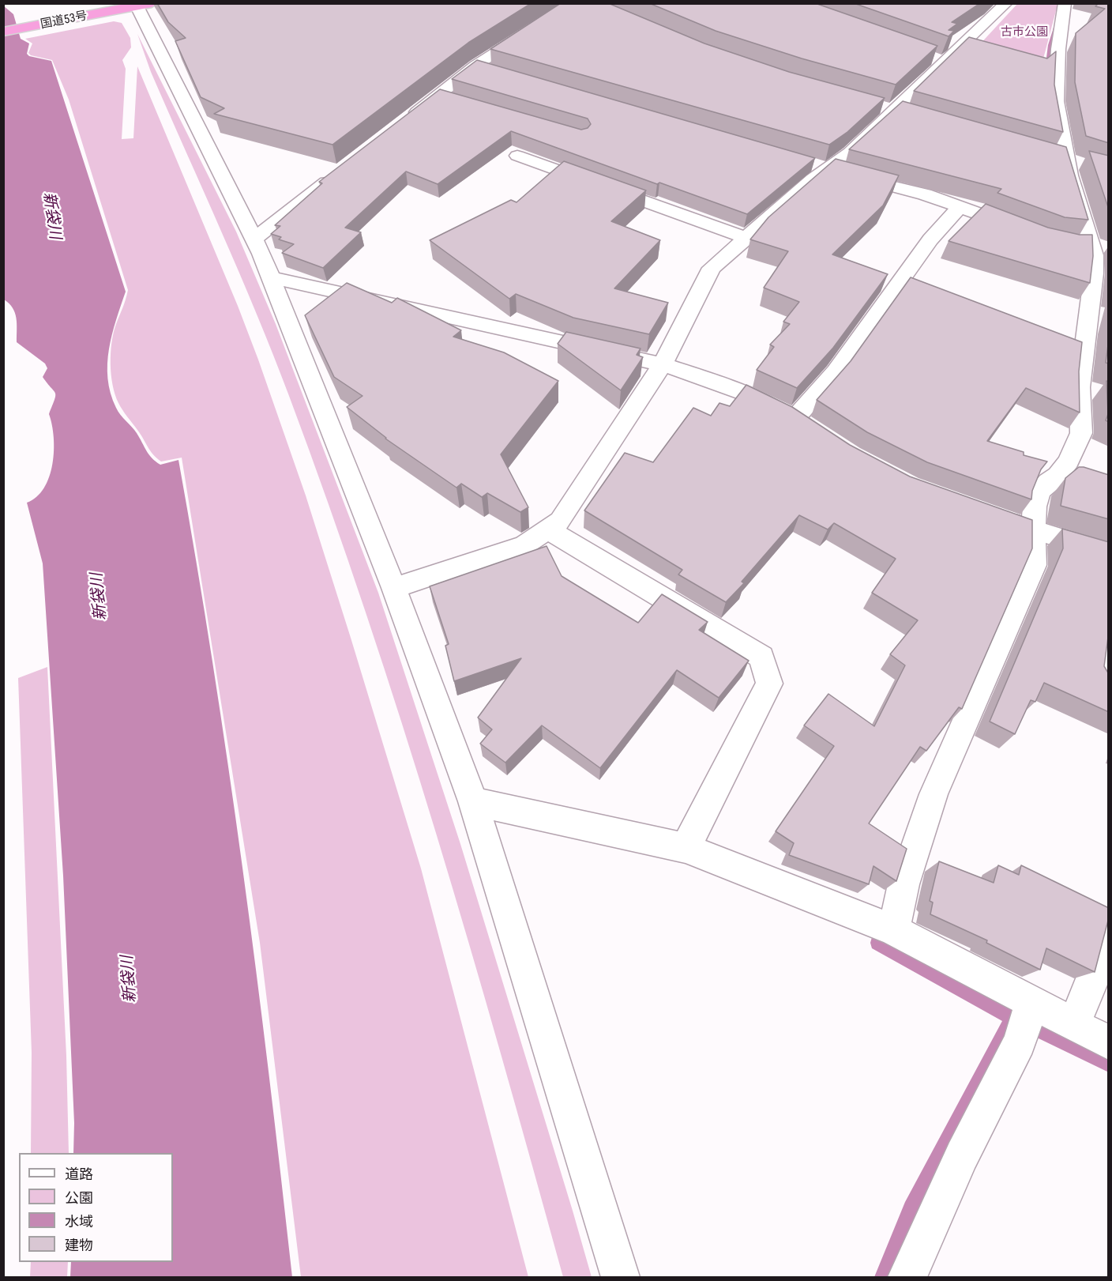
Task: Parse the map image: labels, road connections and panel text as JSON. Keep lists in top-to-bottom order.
{
  "streets": {
    "highway": ["国道53号"]
  },
  "water": ["新袋川"],
  "parks": ["古市公園"],
  "legend": [
    "道路",
    "公園",
    "水域",
    "建物"
  ]
}
